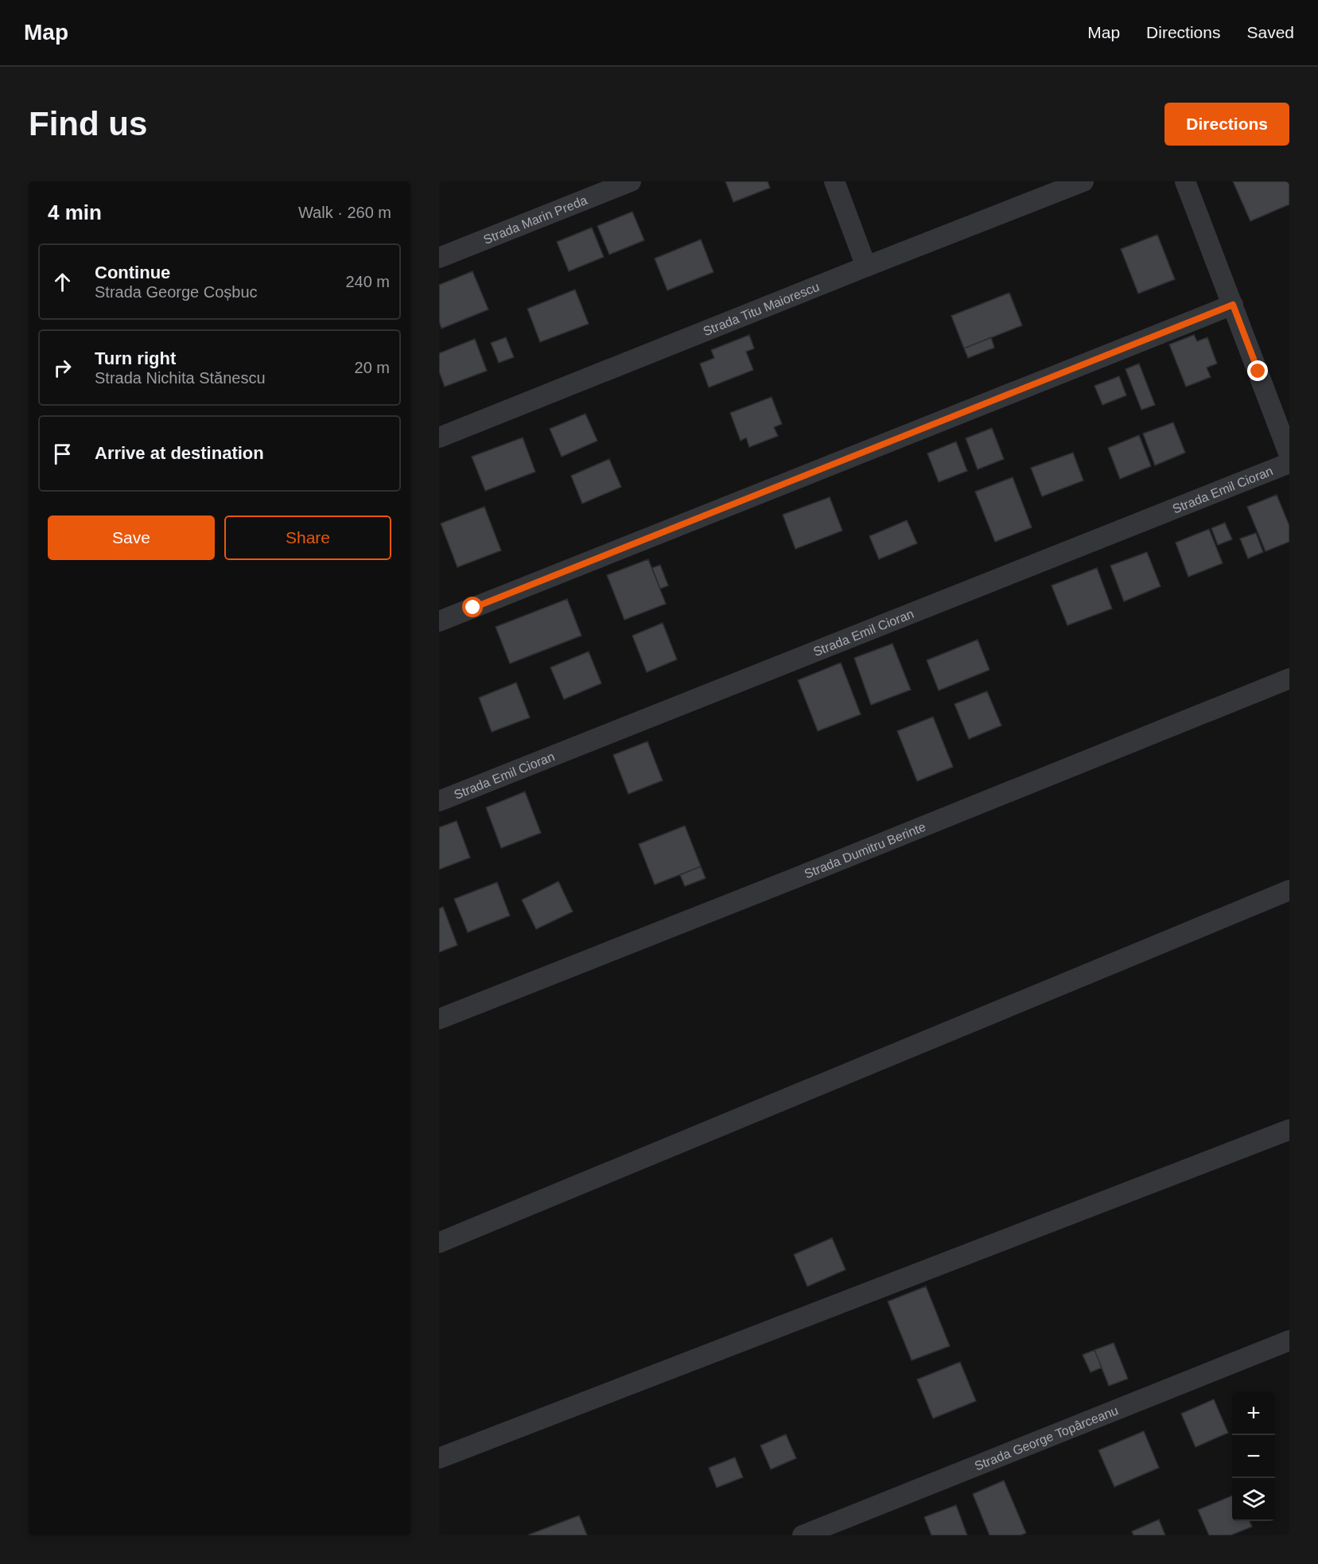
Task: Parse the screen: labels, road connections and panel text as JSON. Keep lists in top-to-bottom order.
{
  "streets": {
    "street": [
      "Strada Marin Preda",
      "Strada Titu Maiorescu",
      "Strada Emil Cioran",
      "Strada Dumitru Berinte",
      "Strada George Topârceanu"
    ]
  },
  "page": {
    "header": "Map",
    "nav": ["Map", "Directions", "Saved"],
    "buttons": [
      "Directions",
      ["Save", "Share"]
    ],
    "title": "Find us",
    "heading": ["4 min", "Walk · 260 m"],
    "list": [
      ["Continue", "Strada George Coșbuc", "240 m"],
      ["Turn right", "Strada Nichita Stănescu", "20 m"],
      "Arrive at destination"
    ],
    "map_buttons": ["+", "−"]
  }
}
